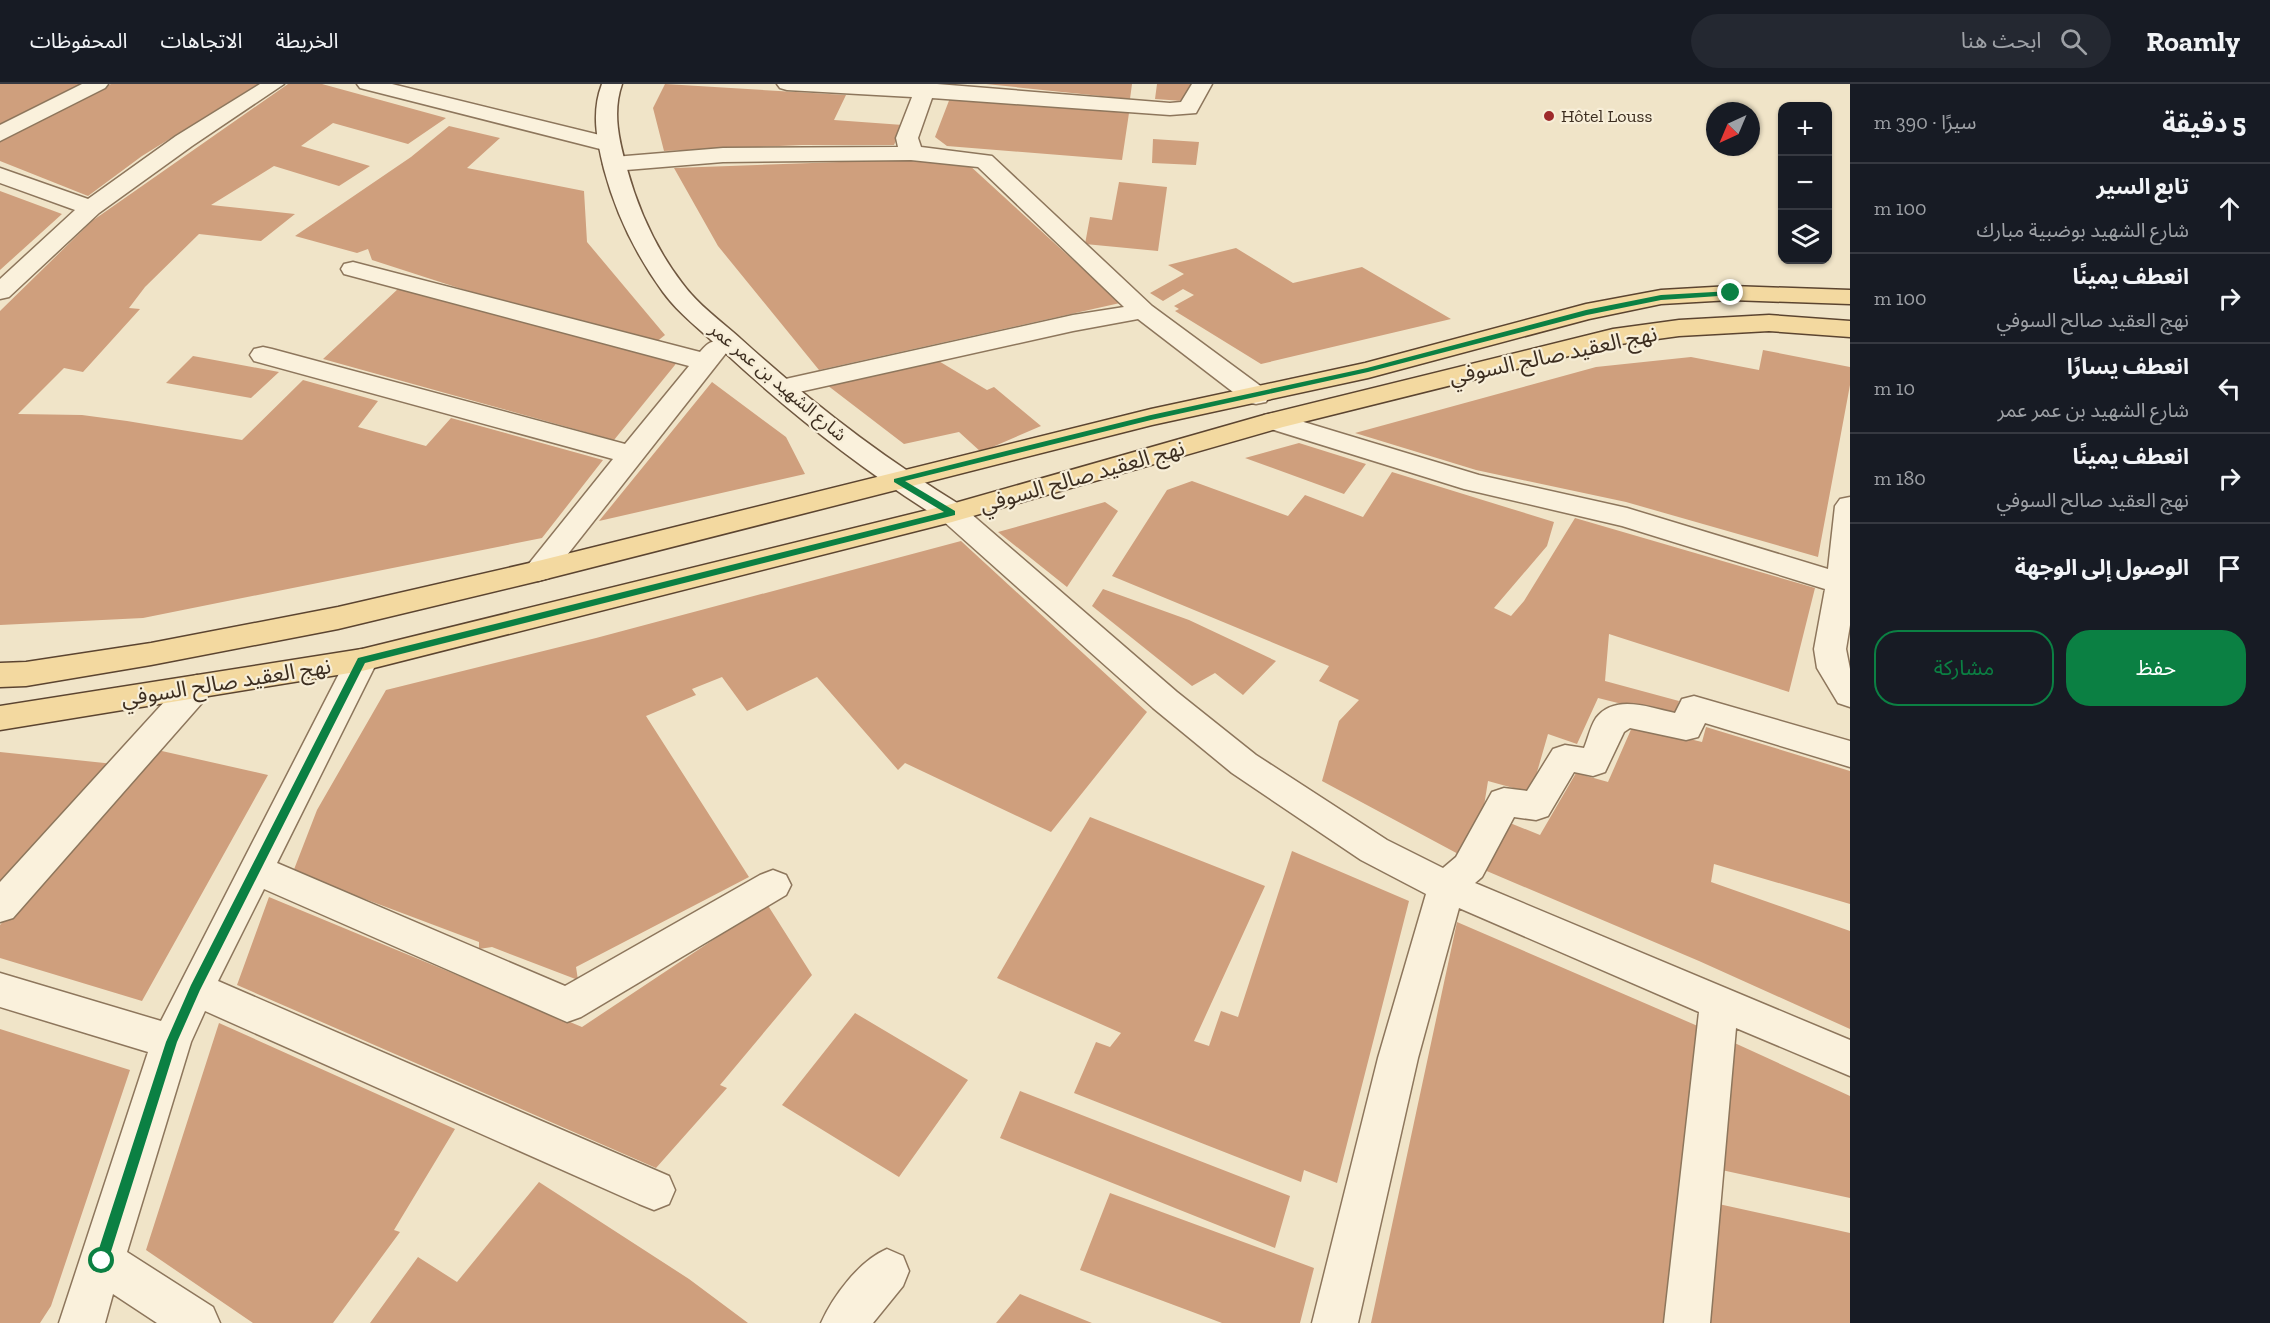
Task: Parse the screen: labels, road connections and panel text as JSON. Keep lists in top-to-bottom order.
{
  "streets": {
    "main road": ["نهج العقيد صالح السوفي"],
    "street": ["شارع الشهيد بن عمر عمر"]
  },
  "crossings": [
    ["نهج العقيد صالح السوفي", "شارع الشهيد بن عمر عمر"]
  ],
  "places": ["Hôtel Louss"],
  "north": "bottom left",
  "page": {
    "header": "Roamly",
    "search": "ابحث هنا",
    "nav": ["الخريطة", "الاتجاهات", "المحفوظات"],
    "heading": ["5 دقيقة", "سيرًا · 390 m"],
    "map_buttons": ["+", "−"],
    "list": [
      ["تابع السير", "شارع الشهيد بوضبية مبارك", "100 m"],
      ["انعطف يمينًا", "نهج العقيد صالح السوفي", "100 m"],
      ["انعطف يسارًا", "شارع الشهيد بن عمر عمر", "10 m"],
      ["انعطف يمينًا", "نهج العقيد صالح السوفي", "180 m"],
      "الوصول إلى الوجهة"
    ],
    "buttons": ["حفظ", "مشاركة"]
  }
}
